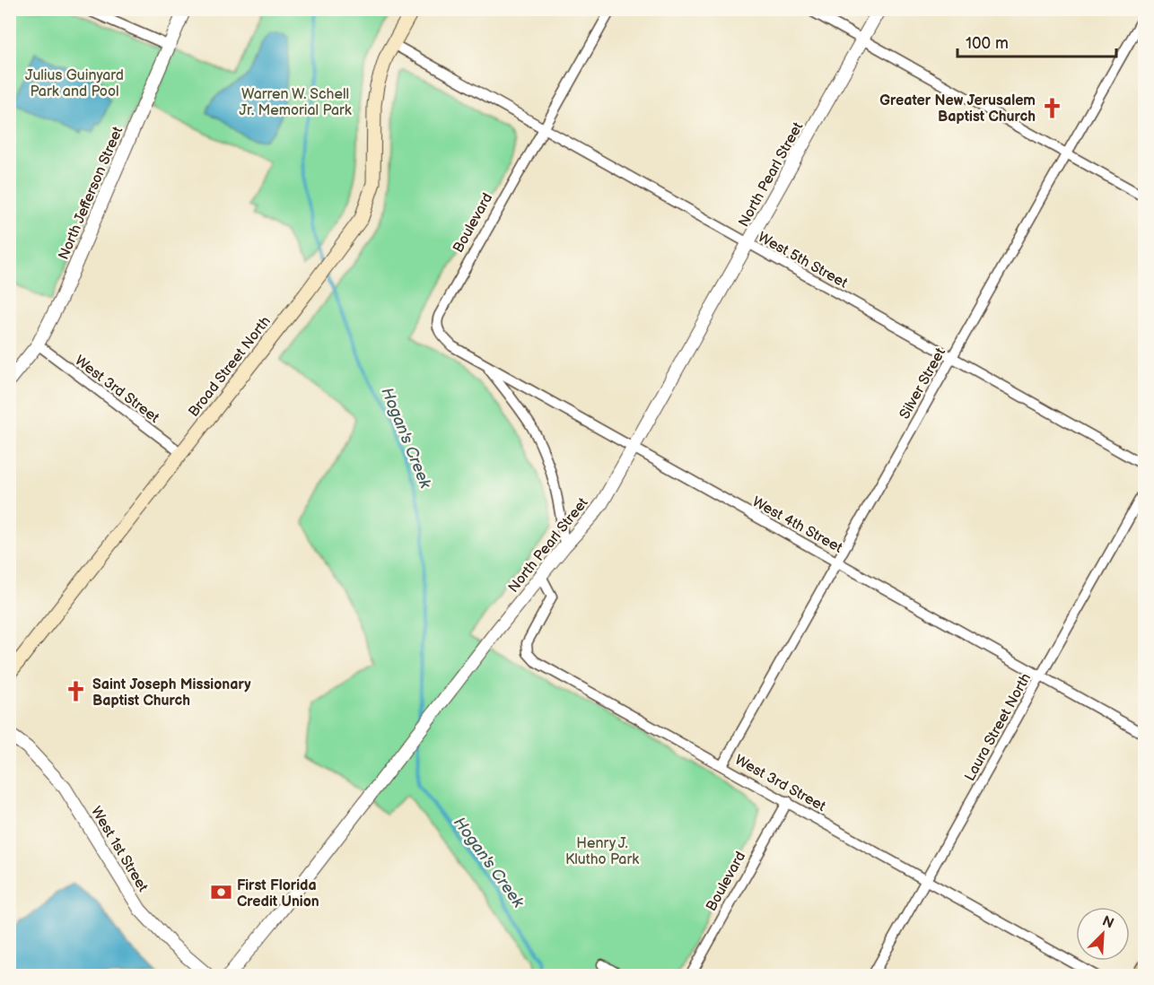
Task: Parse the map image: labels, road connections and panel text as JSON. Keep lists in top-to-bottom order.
{
  "streets": {
    "main road": ["Broad Street North"],
    "street": [
      "North Pearl Street",
      "North Jefferson Street",
      "Boulevard",
      "West 5th Street",
      "Silver Street",
      "West 3rd Street",
      "West 4th Street",
      "Laura Street North",
      "West 1st Street"
    ]
  },
  "crossings": [
    ["North Pearl Street", "West 5th Street"],
    ["North Pearl Street", "West 3rd Street"],
    ["North Pearl Street", "West 4th Street"],
    ["North Jefferson Street", "West 3rd Street"],
    ["Boulevard", "West 5th Street"],
    ["Boulevard", "West 3rd Street"],
    ["Boulevard", "West 4th Street"],
    ["West 5th Street", "Broad Street North"],
    ["West 5th Street", "Silver Street"],
    ["Broad Street North", "West 3rd Street"],
    ["Silver Street", "West 3rd Street"],
    ["Silver Street", "West 4th Street"],
    ["West 3rd Street", "Laura Street North"],
    ["West 4th Street", "Laura Street North"]
  ],
  "water": ["Hogan's Creek"],
  "parks": ["Julius Guinyard Park and Pool", "Warren W. Schell Jr. Memorial Park", "Henry J. Klutho Park"],
  "places": {
    "church": ["Greater New Jerusalem Baptist Church", "Saint Joseph Missionary Baptist Church"],
    "bank": ["First Florida Credit Union"]
  },
  "scale_bar": "100 m",
  "north": "top right"
}
